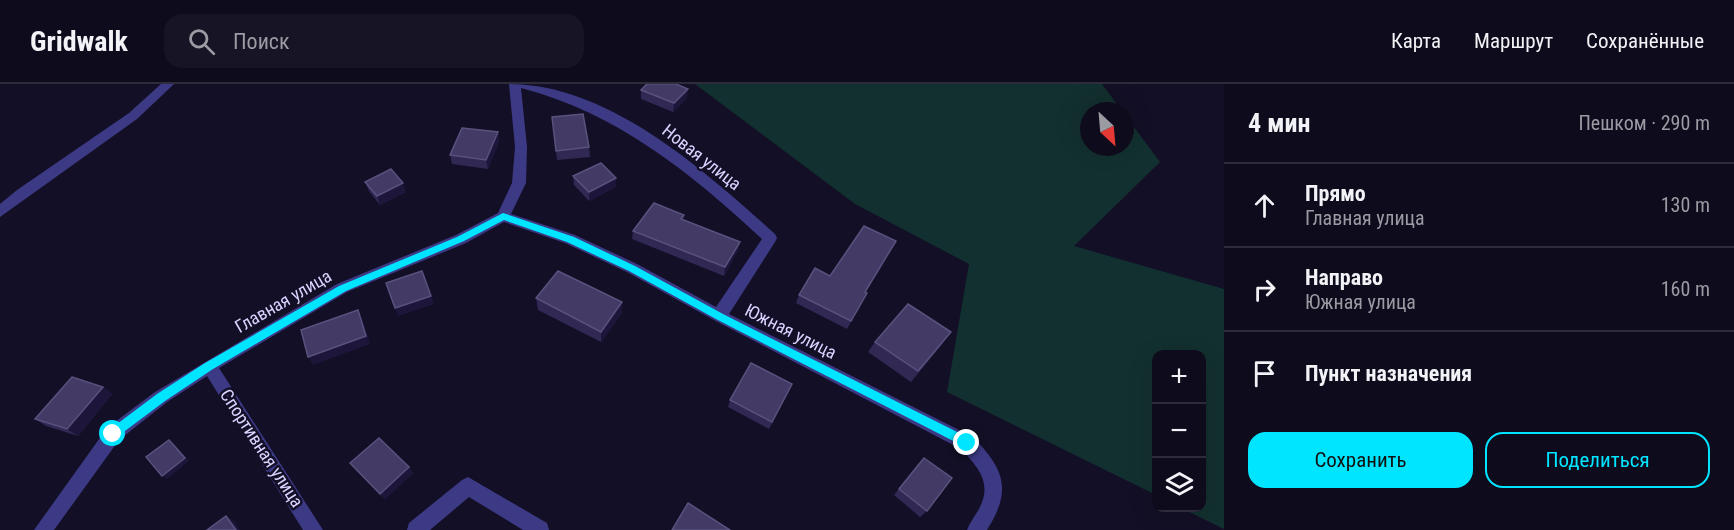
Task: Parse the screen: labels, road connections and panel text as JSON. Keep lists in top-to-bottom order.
{
  "streets": {
    "street": [
      "Новая улица",
      "Главная улица",
      "Южная улица",
      "Спортивная улица"
    ]
  },
  "crossings": [
    ["Новая улица", "Южная улица"],
    ["Главная улица", "Южная улица"],
    ["Главная улица", "Спортивная улица"]
  ],
  "north": "bottom right",
  "page": {
    "header": "Gridwalk",
    "search": "Поиск",
    "nav": ["Карта", "Маршрут", "Сохранённые"],
    "heading": ["4 мин", "Пешком · 290 m"],
    "list": [
      ["Прямо", "Главная улица", "130 m"],
      ["Направо", "Южная улица", "160 m"],
      "Пункт назначения"
    ],
    "map_buttons": ["+", "−"],
    "buttons": ["Сохранить", "Поделиться"]
  }
}
